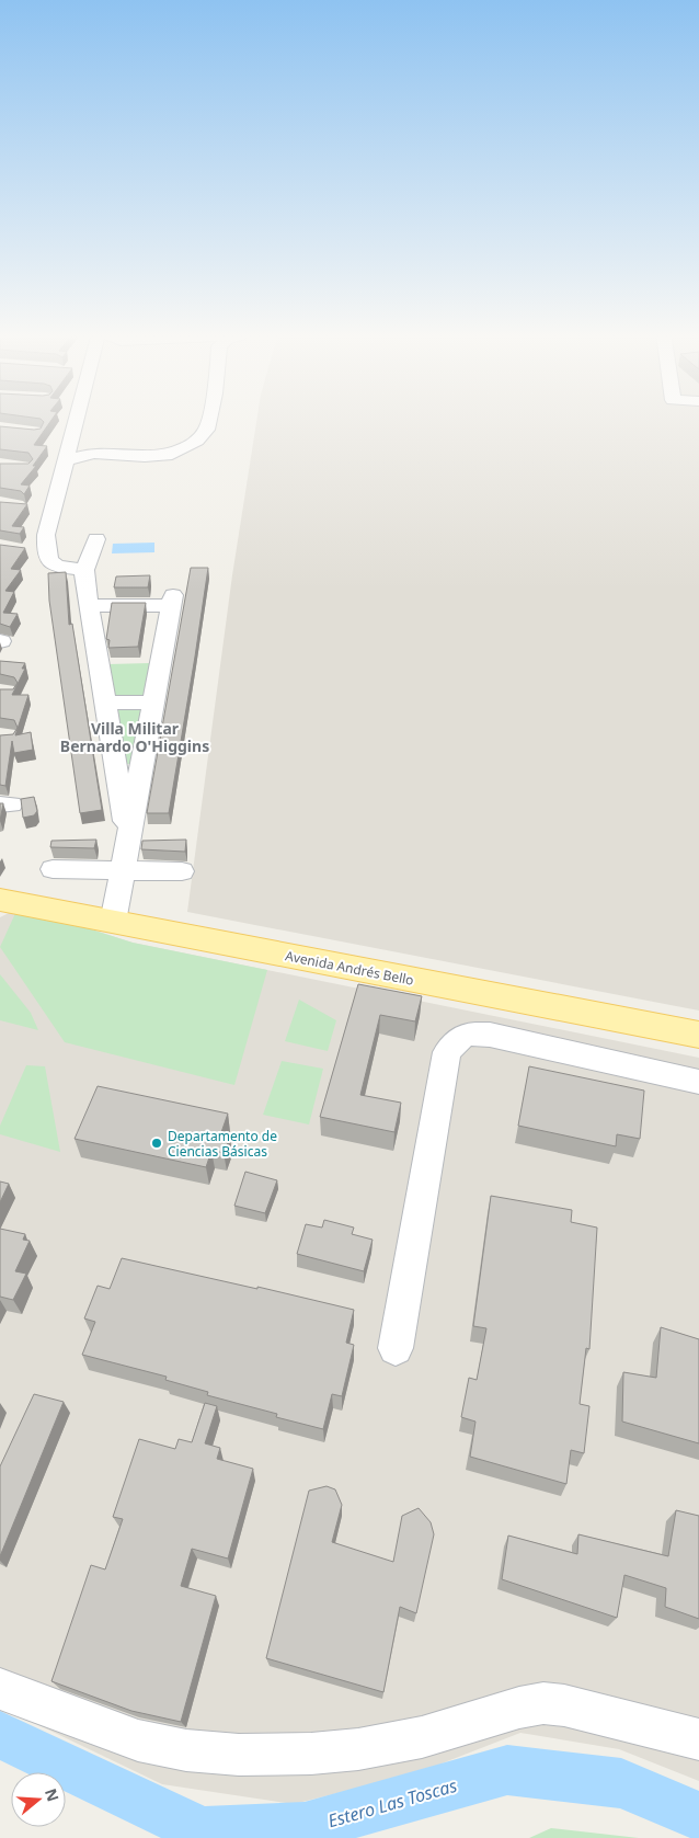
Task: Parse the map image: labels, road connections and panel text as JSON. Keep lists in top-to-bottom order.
{
  "streets": {
    "main road": ["Avenida Andrés Bello"]
  },
  "districts": ["Villa Militar Bernardo O'Higgins"],
  "water": ["Estero Las Toscas"],
  "places": ["Departamento de Ciencias Básicas"],
  "north": "right"
}
